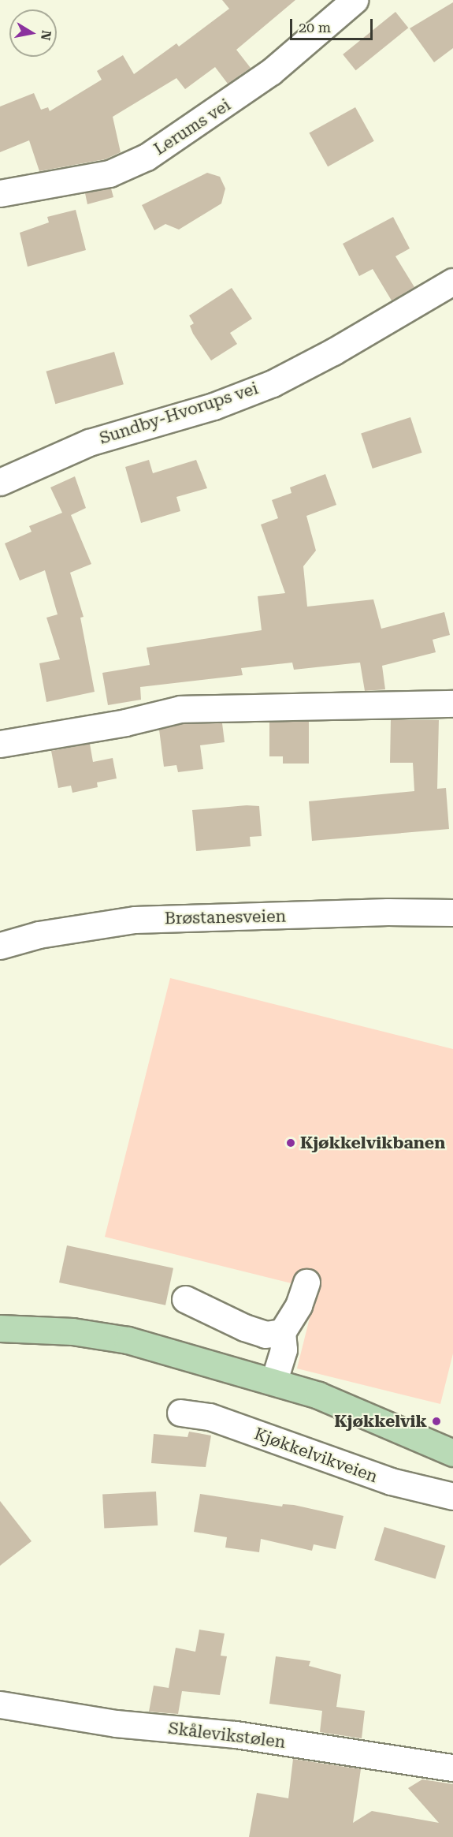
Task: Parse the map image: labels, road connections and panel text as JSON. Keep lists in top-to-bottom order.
{
  "streets": {
    "street": [
      "Lerums vei",
      "Sundby-Hvorups vei",
      "Brøstanesveien",
      "Kjøkkelvikveien",
      "Skålevikstølen"
    ]
  },
  "places": ["Kjøkkelvikbanen", "Kjøkkelvik"],
  "scale_bar": "20 m",
  "north": "right"
}
